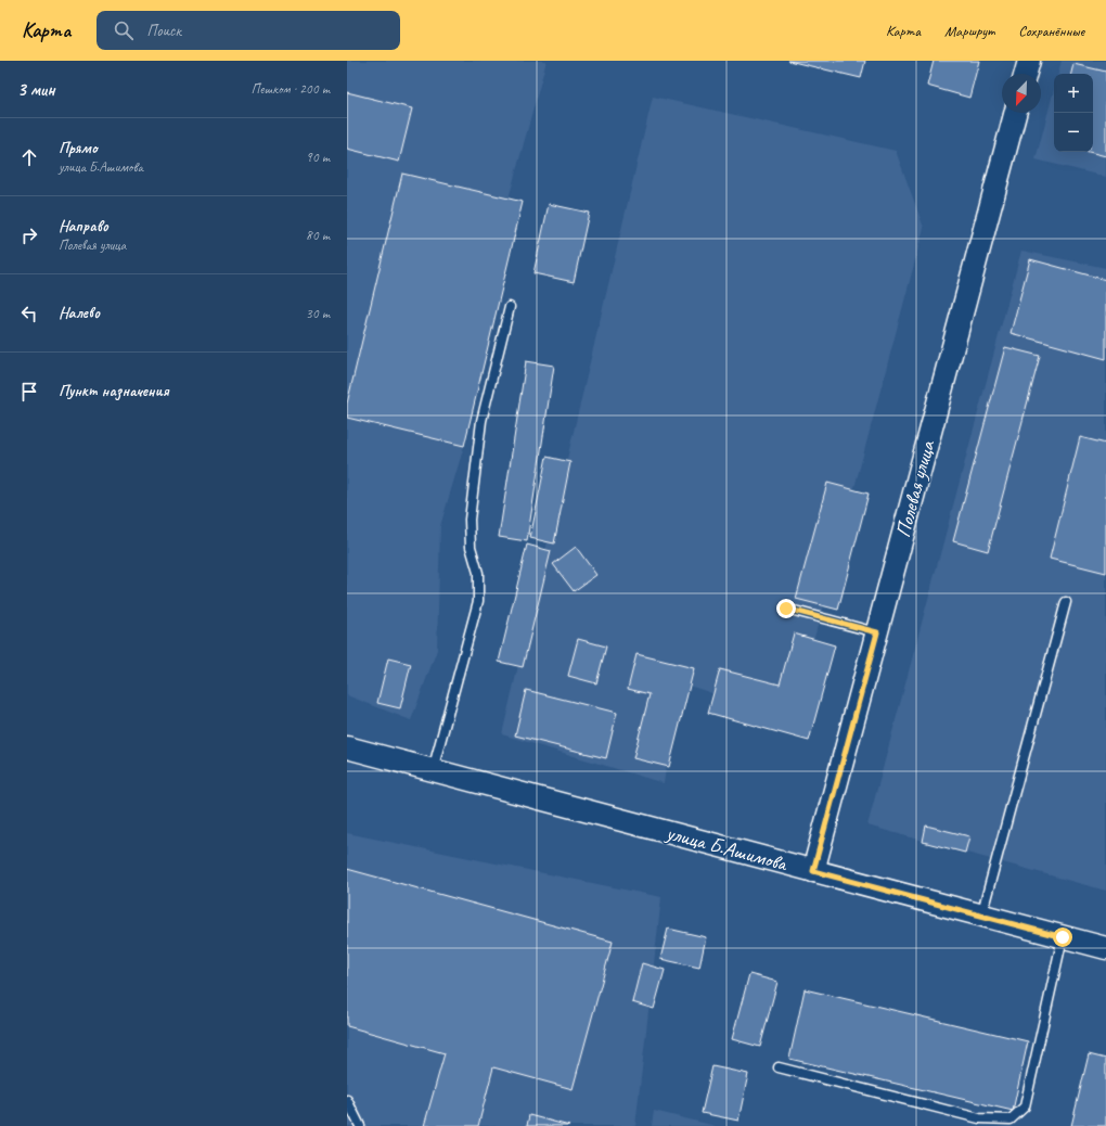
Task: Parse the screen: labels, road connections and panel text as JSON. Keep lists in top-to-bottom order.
{
  "streets": {
    "street": ["Полевая улица", "улица Б.Ашимова"]
  },
  "crossings": [
    ["Полевая улица", "улица Б.Ашимова"]
  ],
  "north": "bottom left",
  "page": {
    "header": "Карта",
    "search": "Поиск",
    "nav": ["Карта", "Маршрут", "Сохранённые"],
    "heading": ["3 мин", "Пешком · 200 m"],
    "map_buttons": ["+", "−"],
    "list": [
      ["Прямо", "улица Б.Ашимова", "90 m"],
      ["Направо", "Полевая улица", "80 m"],
      ["Налево", "30 m"],
      "Пункт назначения"
    ]
  }
}
